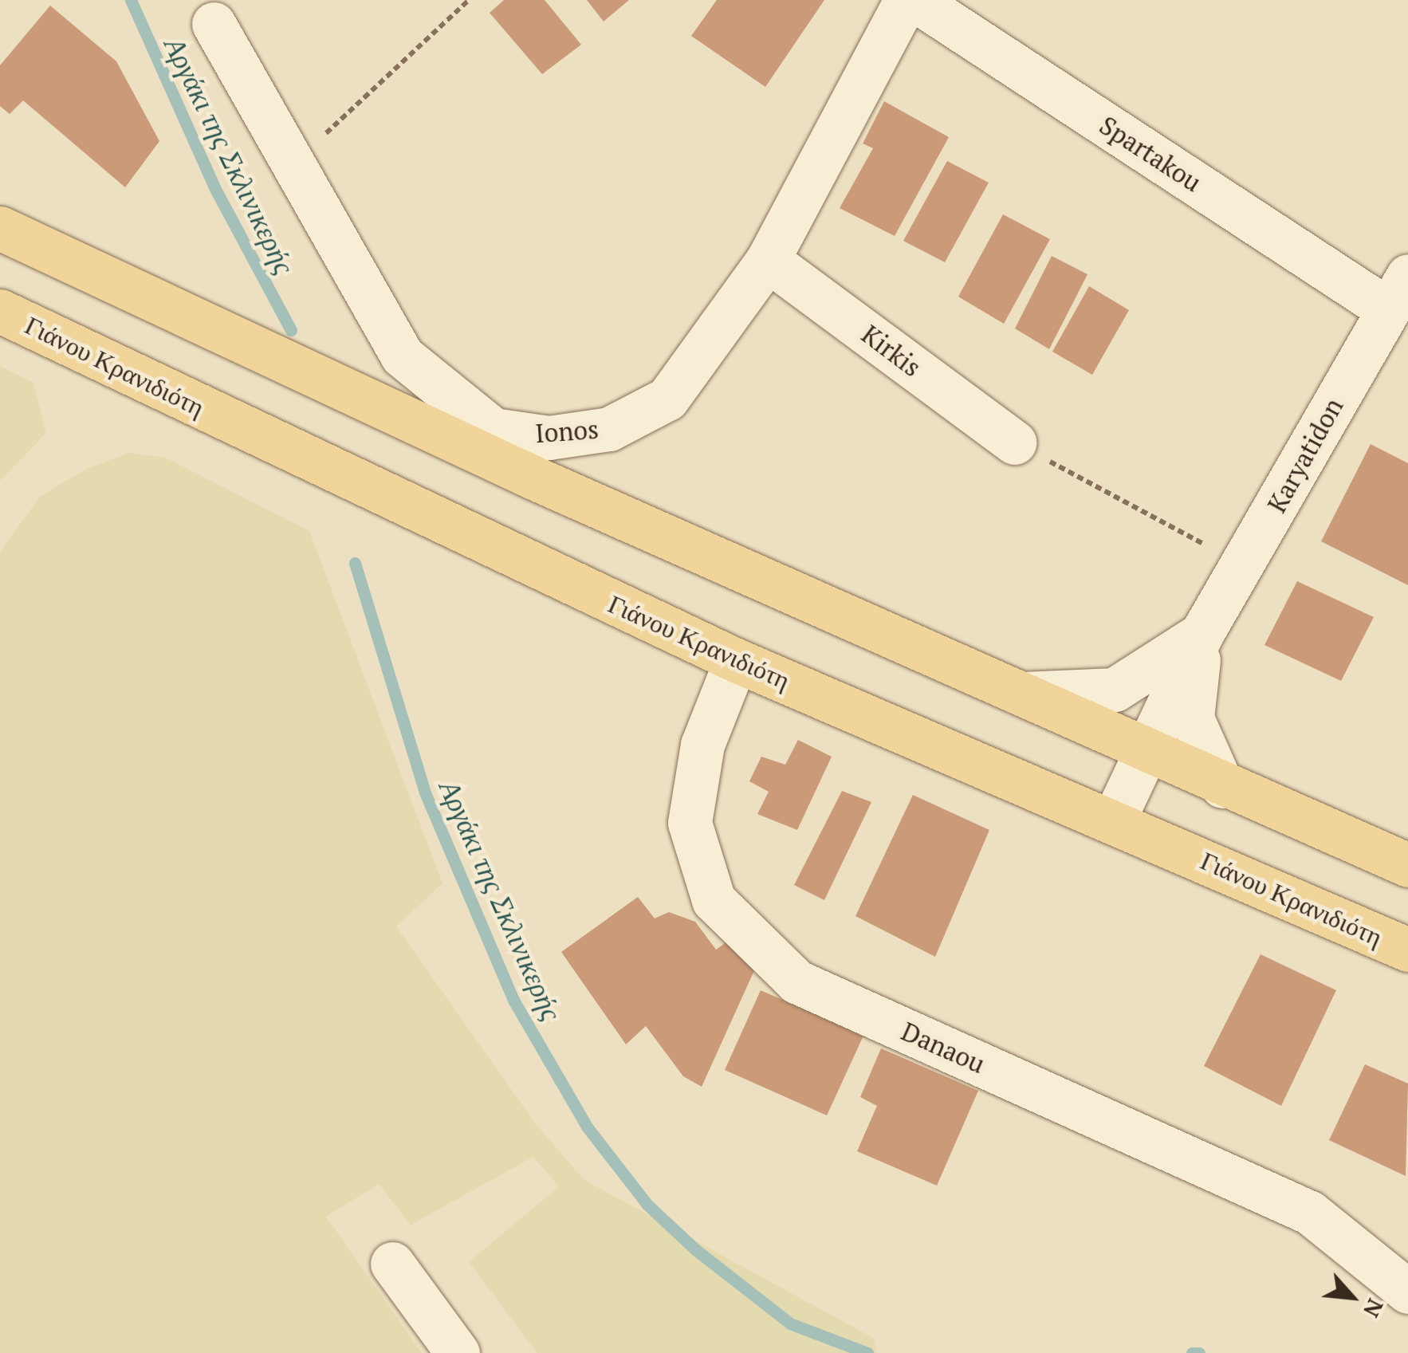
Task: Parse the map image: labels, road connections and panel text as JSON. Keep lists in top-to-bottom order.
{
  "streets": {
    "main road": ["Γιάνου Κρανιδιότη"],
    "street": [
      "Spartakou",
      "Kirkis",
      "Ionos",
      "Karyatidon",
      "Danaou"
    ]
  },
  "crossings": [
    ["Spartakou", "Karyatidon"],
    ["Kirkis", "Ionos"],
    ["Γιάνου Κρανιδιότη", "Karyatidon"],
    ["Γιάνου Κρανιδιότη", "Danaou"]
  ],
  "water": ["Αργάκι της Σκλινικερής"],
  "north": "bottom right"
}
